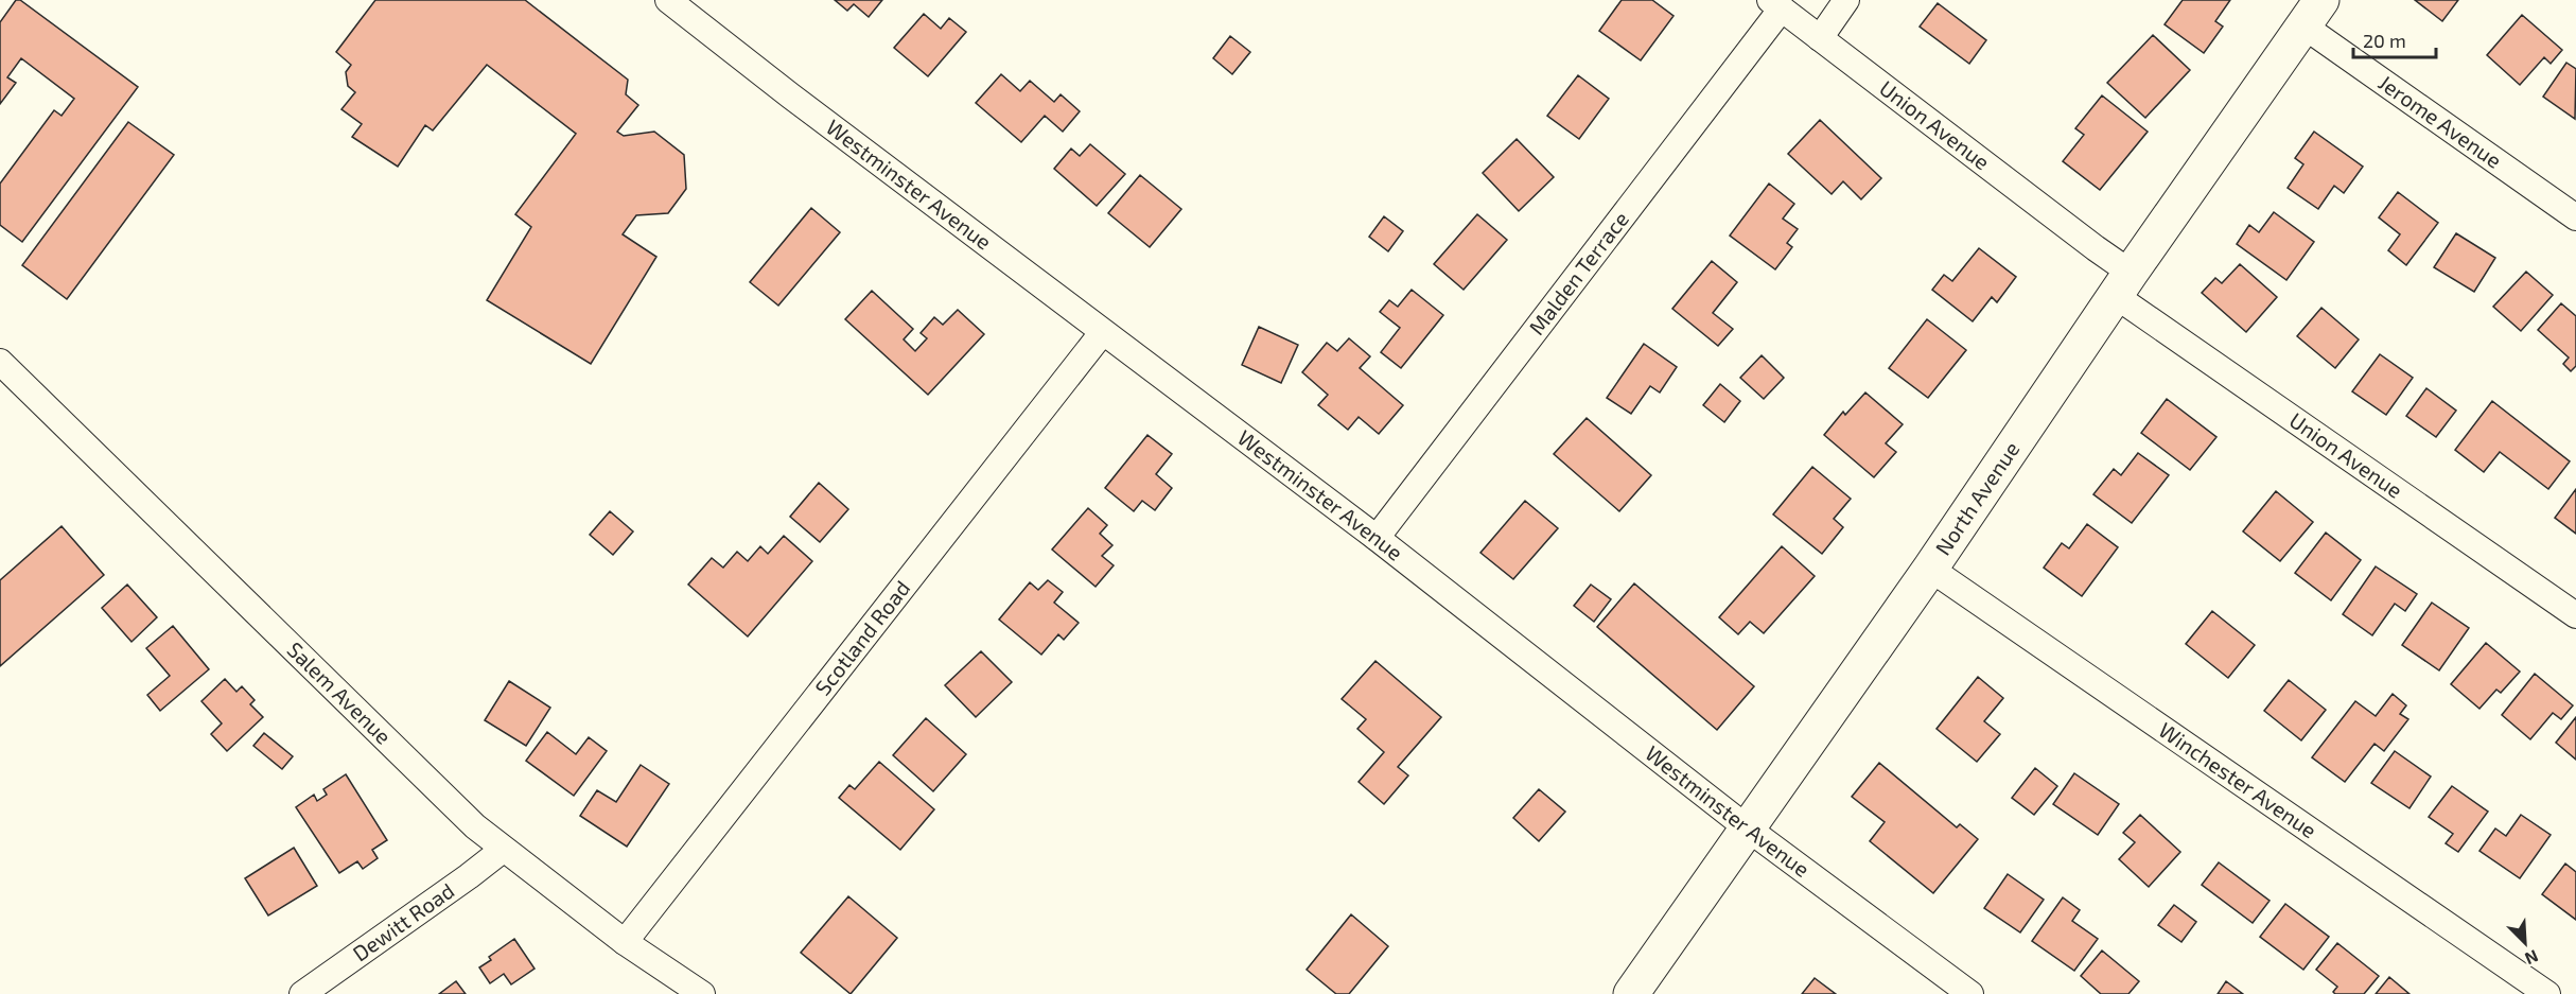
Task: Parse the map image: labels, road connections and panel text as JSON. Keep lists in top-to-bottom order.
{
  "streets": {
    "main road": ["North Avenue"],
    "street": [
      "Jerome Avenue",
      "Union Avenue",
      "Westminster Avenue",
      "Malden Terrace",
      "Scotland Road",
      "Salem Avenue",
      "Winchester Avenue",
      "Dewitt Road"
    ]
  },
  "crossings": [
    ["Jerome Avenue", "North Avenue"],
    ["Union Avenue", "Malden Terrace"],
    ["Union Avenue", "North Avenue"],
    ["Westminster Avenue", "Malden Terrace"],
    ["Westminster Avenue", "North Avenue"],
    ["Westminster Avenue", "Scotland Road"],
    ["North Avenue", "Winchester Avenue"],
    ["Scotland Road", "Salem Avenue"],
    ["Salem Avenue", "Dewitt Road"]
  ],
  "scale_bar": "20 m",
  "north": "bottom right"
}
